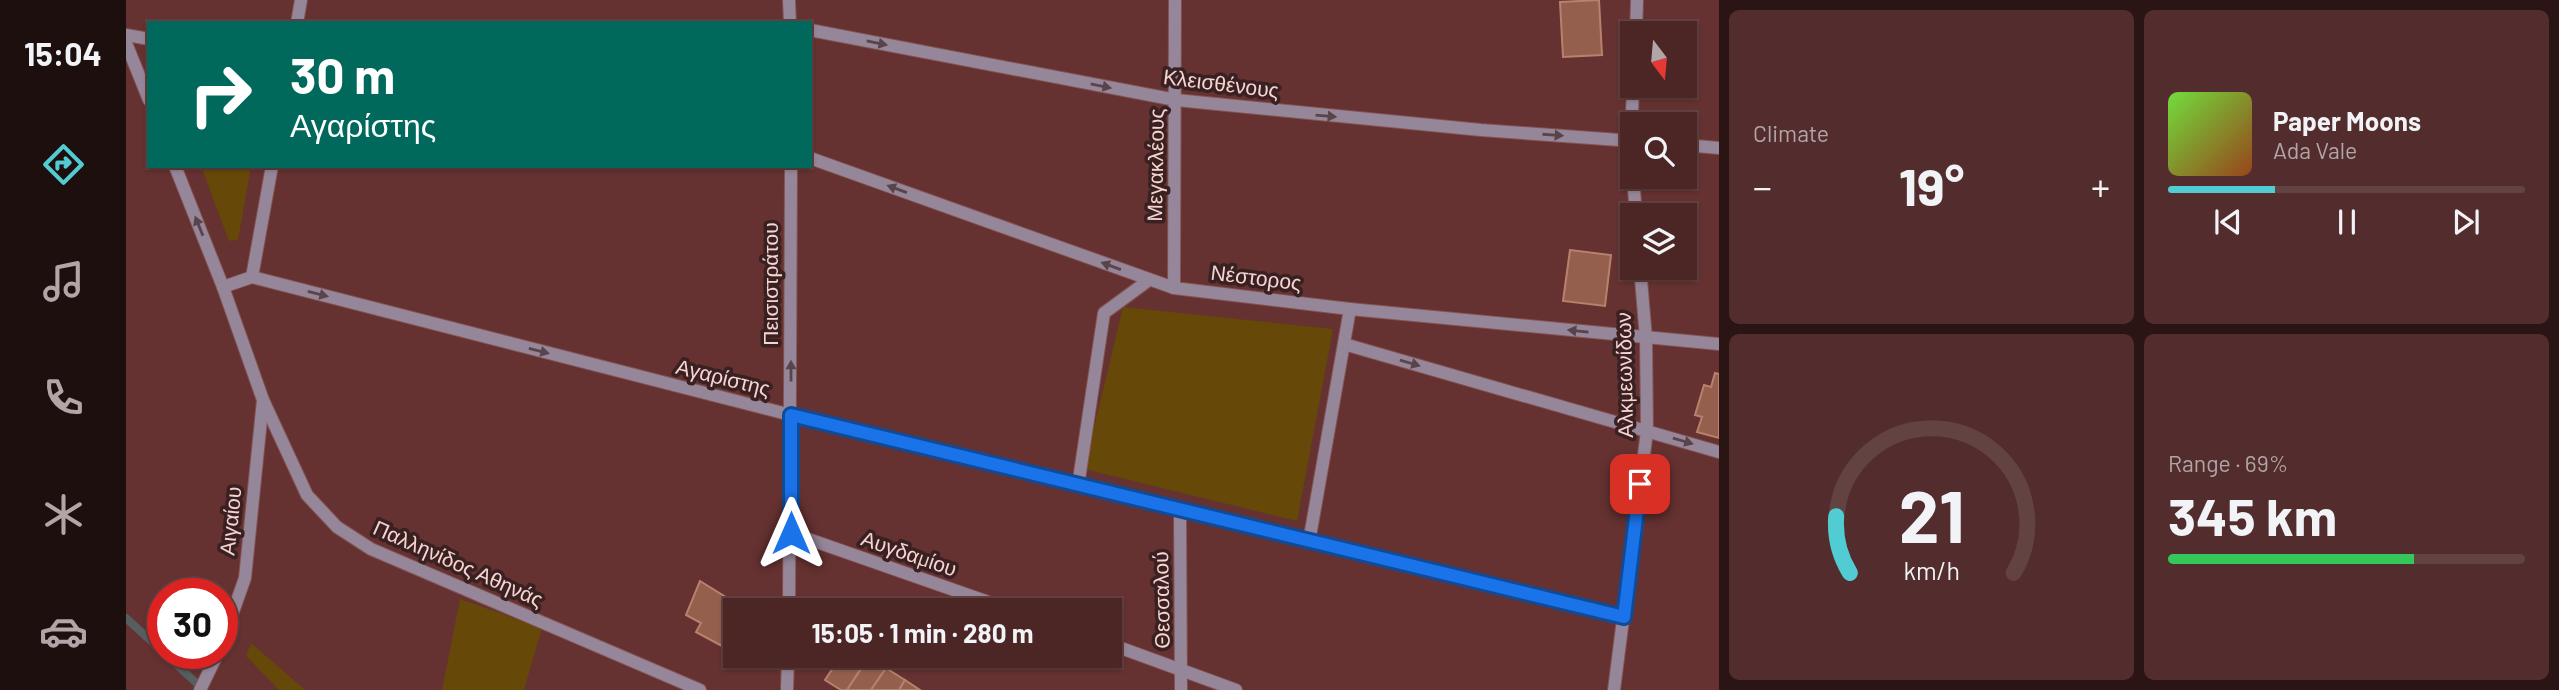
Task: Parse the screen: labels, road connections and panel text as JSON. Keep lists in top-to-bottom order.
{
  "streets": {
    "street": [
      "Κλεισθένους",
      "Μεγακλέους",
      "Νέστορος",
      "Πεισιστράτου",
      "Αλκμεωνίδων",
      "Αγαρίστης",
      "Αιγαίου",
      "Αυγδαμίου",
      "Παλληνίδος Αθηνάς",
      "Θεσσαλού"
    ]
  },
  "crossings": [
    ["Κλεισθένους", "Μεγακλέους"],
    ["Μεγακλέους", "Νέστορος"],
    ["Νέστορος", "Αλκμεωνίδων"],
    ["Πεισιστράτου", "Αγαρίστης"],
    ["Πεισιστράτου", "Αυγδαμίου"],
    ["Αλκμεωνίδων", "Αγαρίστης"],
    ["Αγαρίστης", "Θεσσαλού"],
    ["Αιγαίου", "Παλληνίδος Αθηνάς"]
  ],
  "one_way": ["Κλεισθένους", "Πεισιστράτου", "Αγαρίστης"],
  "north": "bottom",
  "page": {
    "tabs": "15:04",
    "tile": [
      "Climate",
      ["Range · 69%", "345 km"]
    ],
    "turn": ["30 m", "Αγαρίστης"],
    "song": ["Paper Moons", "Ada Vale"],
    "heat": ["−", "19°", "+"],
    "limit": "30",
    "trip": "15:05 · 1 min · 280 m",
    "gauge": ["21", "km/h"]
  }
}
